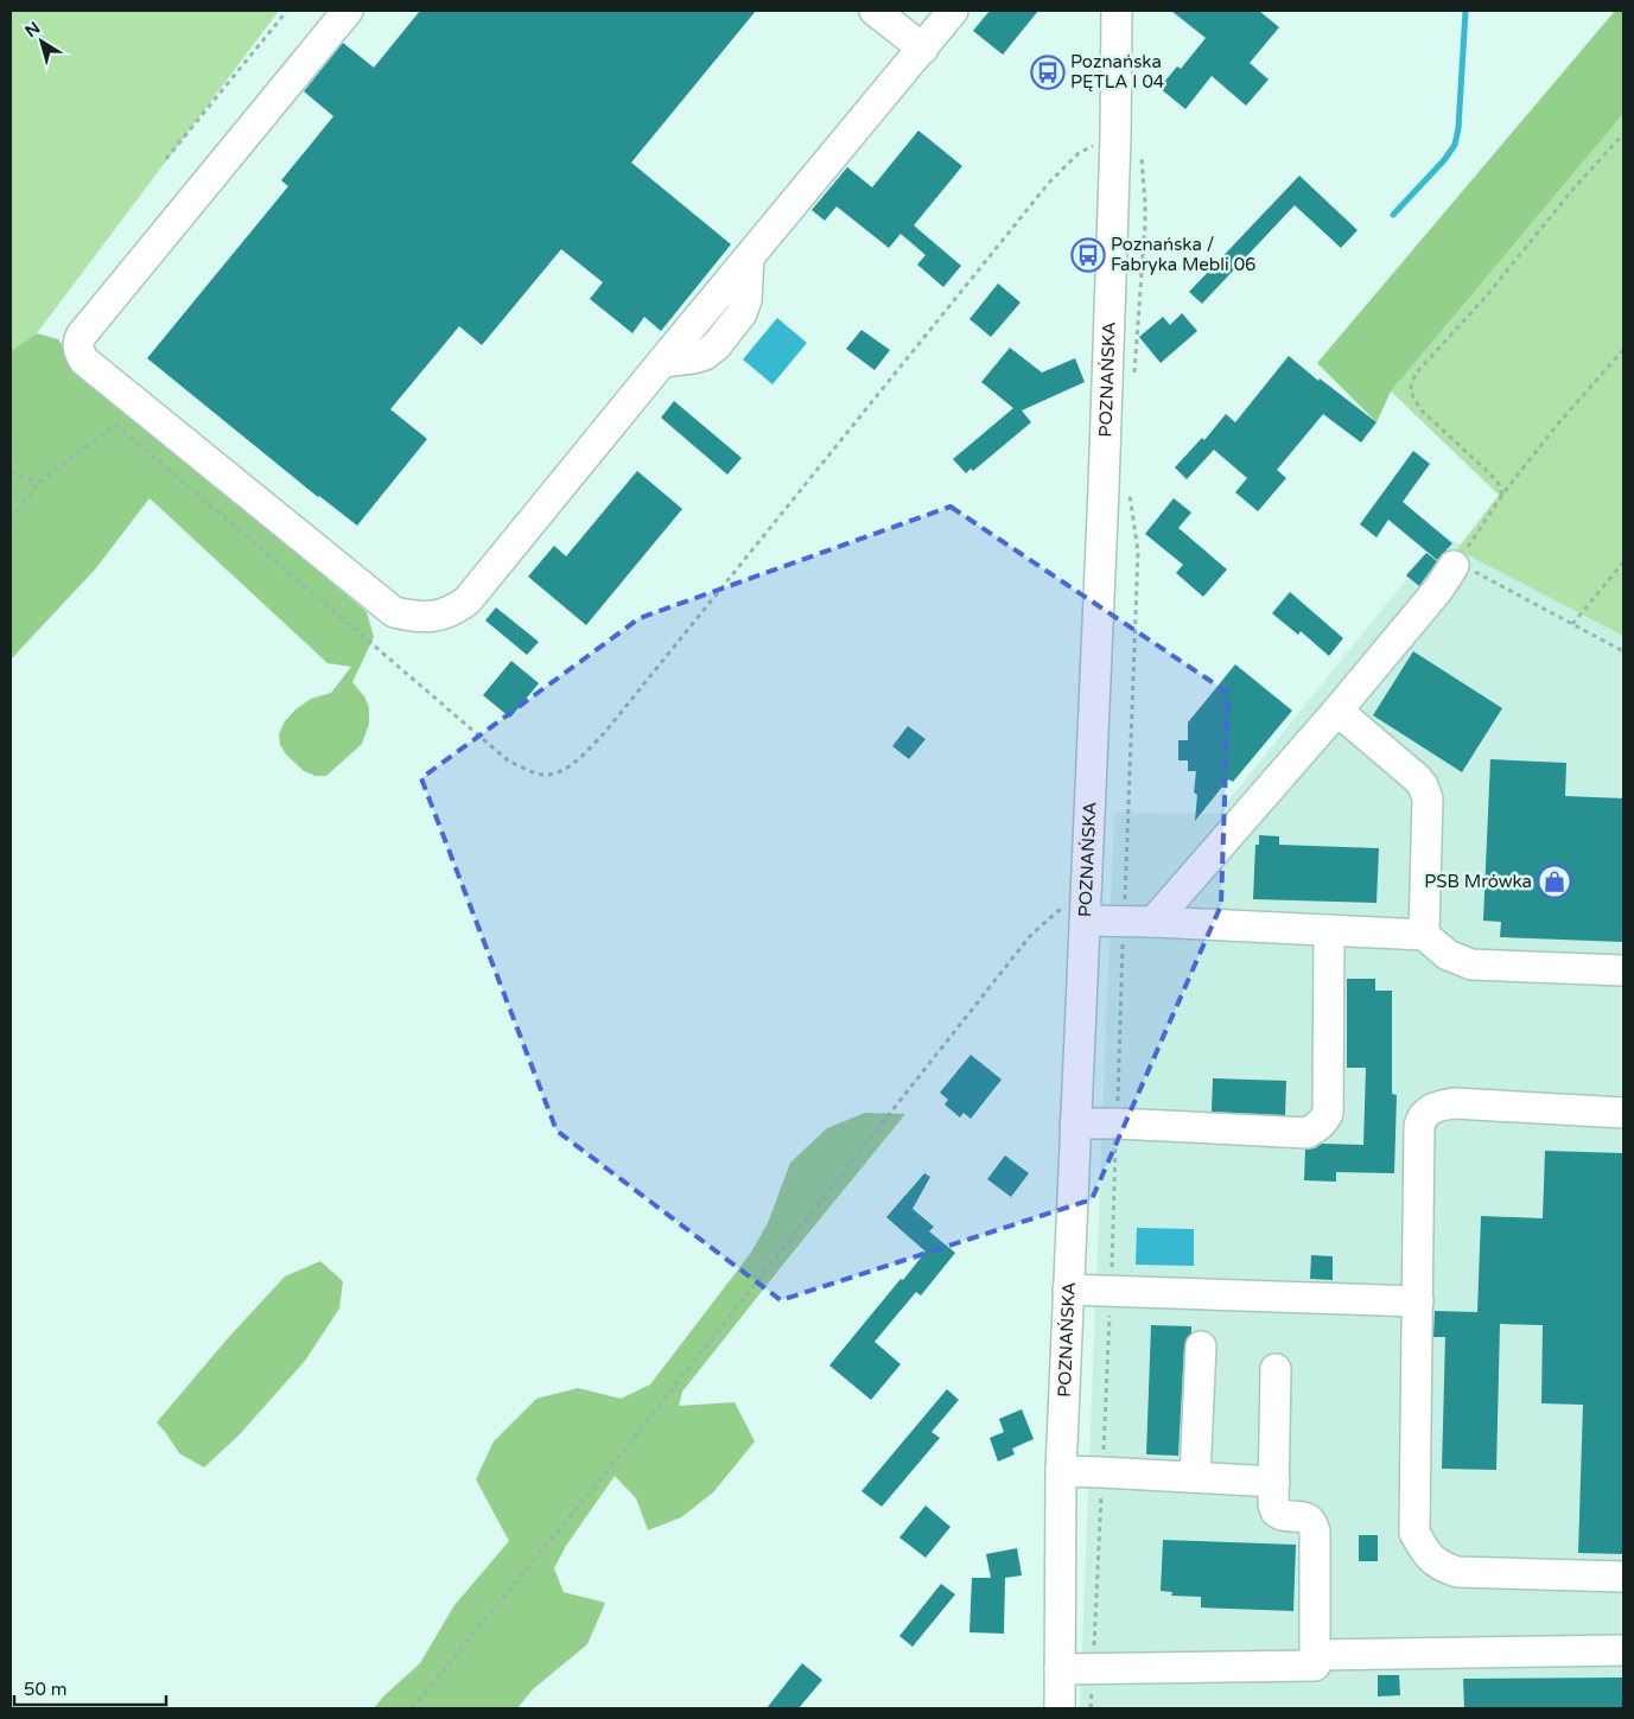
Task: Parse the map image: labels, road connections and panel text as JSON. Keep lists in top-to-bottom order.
{
  "streets": {
    "street": ["POZNAŃSKA"]
  },
  "places": {
    "bus stop": ["Poznańska PĘTLA I 04", "Poznańska / Fabryka Mebli 06"],
    "shop": ["PSB Mrówka"]
  },
  "scale_bar": "50 m",
  "north": "top left"
}
